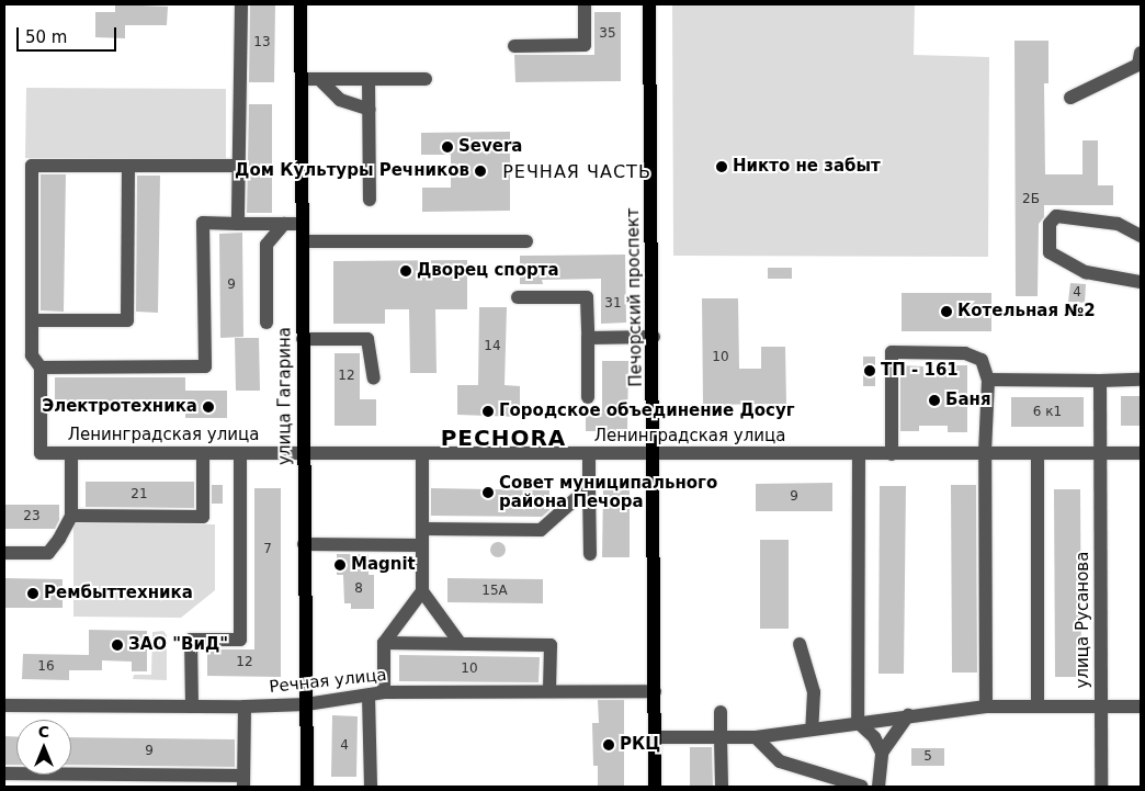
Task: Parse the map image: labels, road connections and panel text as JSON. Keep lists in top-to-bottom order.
{
  "streets": {
    "main road": ["Печорский проспект", "улица Гагарина"],
    "street": ["Ленинградская улица", "улица Русанова", "Речная улица"]
  },
  "crossings": [
    ["Печорский проспект", "Ленинградская улица"],
    ["Печорский проспект", "Речная улица"],
    ["улица Гагарина", "Ленинградская улица"],
    ["улица Гагарина", "Речная улица"],
    ["Ленинградская улица", "улица Русанова"]
  ],
  "districts": ["РЕЧНАЯ ЧАСТЬ", "PECHORA"],
  "places": [
    "Severa",
    "Никто не забыт",
    "Дом Культуры Речников",
    "Дворец спорта",
    "Котельная №2",
    "ТП - 161",
    "Баня",
    "Электротехника",
    "Городское объединение Досуг",
    "Совет муниципального района Печора",
    "Magnit",
    "Рембыттехника",
    "ЗАО \"ВиД\"",
    "РКЦ"
  ],
  "house_numbers": [
    "35",
    "13",
    "2Б",
    "9",
    "4",
    "31",
    "14",
    "10",
    "12",
    "6 к1",
    "21",
    "9",
    "23",
    "7",
    "8",
    "15А",
    "12",
    "16",
    "10",
    "4",
    "9",
    "5"
  ],
  "scale_bar": "50 m",
  "north": "top"
}
